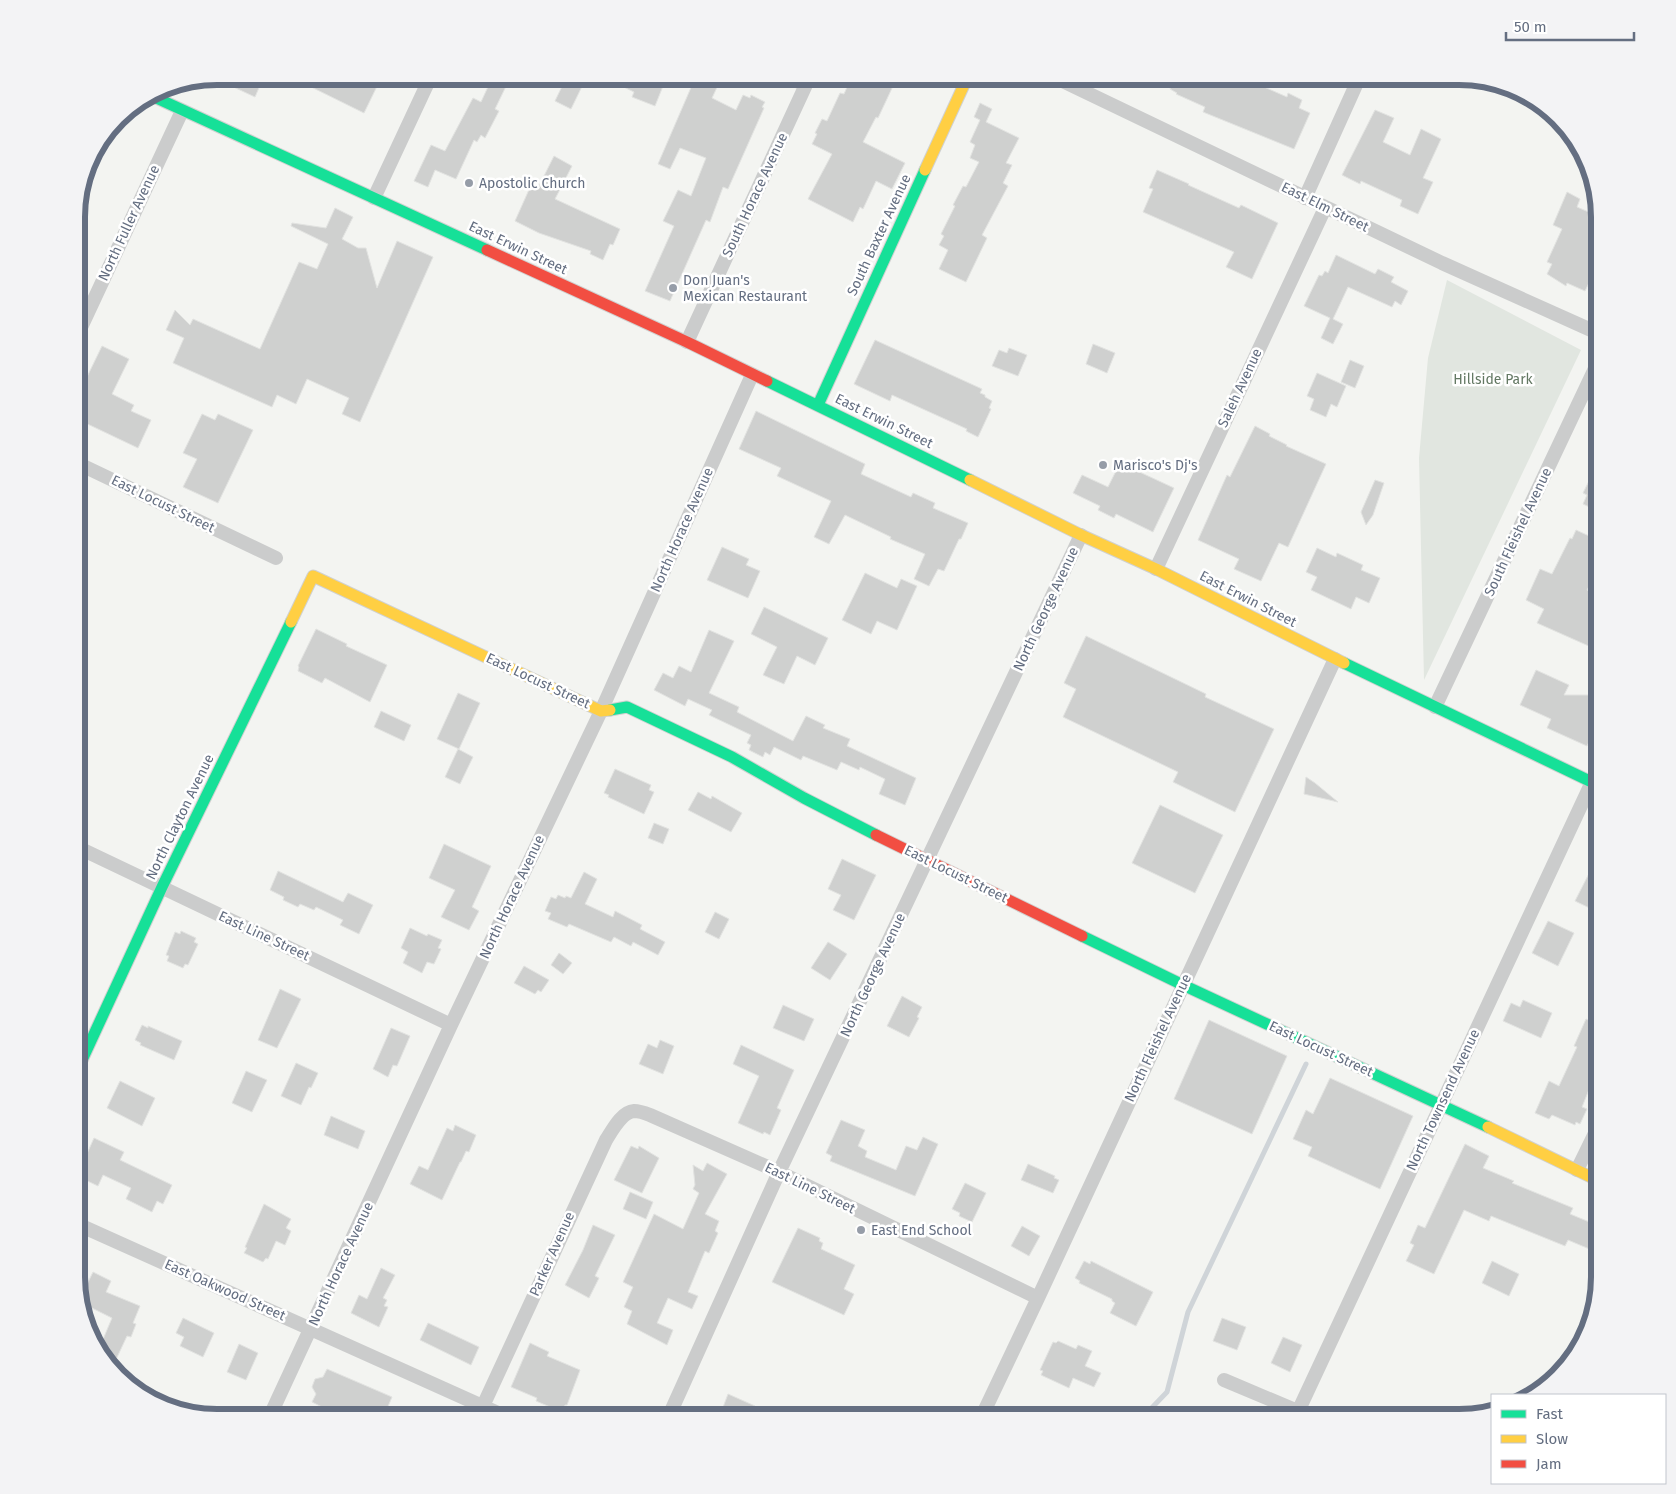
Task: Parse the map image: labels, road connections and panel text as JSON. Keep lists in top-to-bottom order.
{
  "streets": {
    "street": [
      "South Horace Avenue",
      "East Elm Street",
      "North Fuller Avenue",
      "South Baxter Avenue",
      "East Erwin Street",
      "Saleh Avenue",
      "East Locust Street",
      "North Horace Avenue",
      "South Fleishel Avenue",
      "North George Avenue",
      "North Clayton Avenue",
      "East Line Street",
      "North Fleishel Avenue",
      "North Townsend Avenue",
      "Parker Avenue",
      "East Oakwood Street"
    ]
  },
  "crossings": [
    ["South Horace Avenue", "East Erwin Street"],
    ["East Elm Street", "Saleh Avenue"],
    ["North Fuller Avenue", "East Erwin Street"],
    ["South Baxter Avenue", "East Erwin Street"],
    ["East Erwin Street", "Saleh Avenue"],
    ["East Erwin Street", "North Horace Avenue"],
    ["East Erwin Street", "South Fleishel Avenue"],
    ["East Erwin Street", "North George Avenue"],
    ["East Erwin Street", "North Fleishel Avenue"],
    ["East Locust Street", "North Horace Avenue"],
    ["East Locust Street", "North George Avenue"],
    ["East Locust Street", "North Clayton Avenue"],
    ["East Locust Street", "North Fleishel Avenue"],
    ["East Locust Street", "North Townsend Avenue"],
    ["North Horace Avenue", "East Line Street"],
    ["North Horace Avenue", "East Oakwood Street"],
    ["North George Avenue", "East Line Street"],
    ["North Clayton Avenue", "East Line Street"],
    ["East Line Street", "North Fleishel Avenue"],
    ["East Line Street", "Parker Avenue"],
    ["Parker Avenue", "East Oakwood Street"]
  ],
  "parks": ["Hillside Park"],
  "places": [
    "Apostolic Church",
    "Don Juan's Mexican Restaurant",
    "Marisco's Dj's",
    "East End School"
  ],
  "legend": ["Fast", "Slow", "Jam"],
  "scale_bar": "50 m"
}
